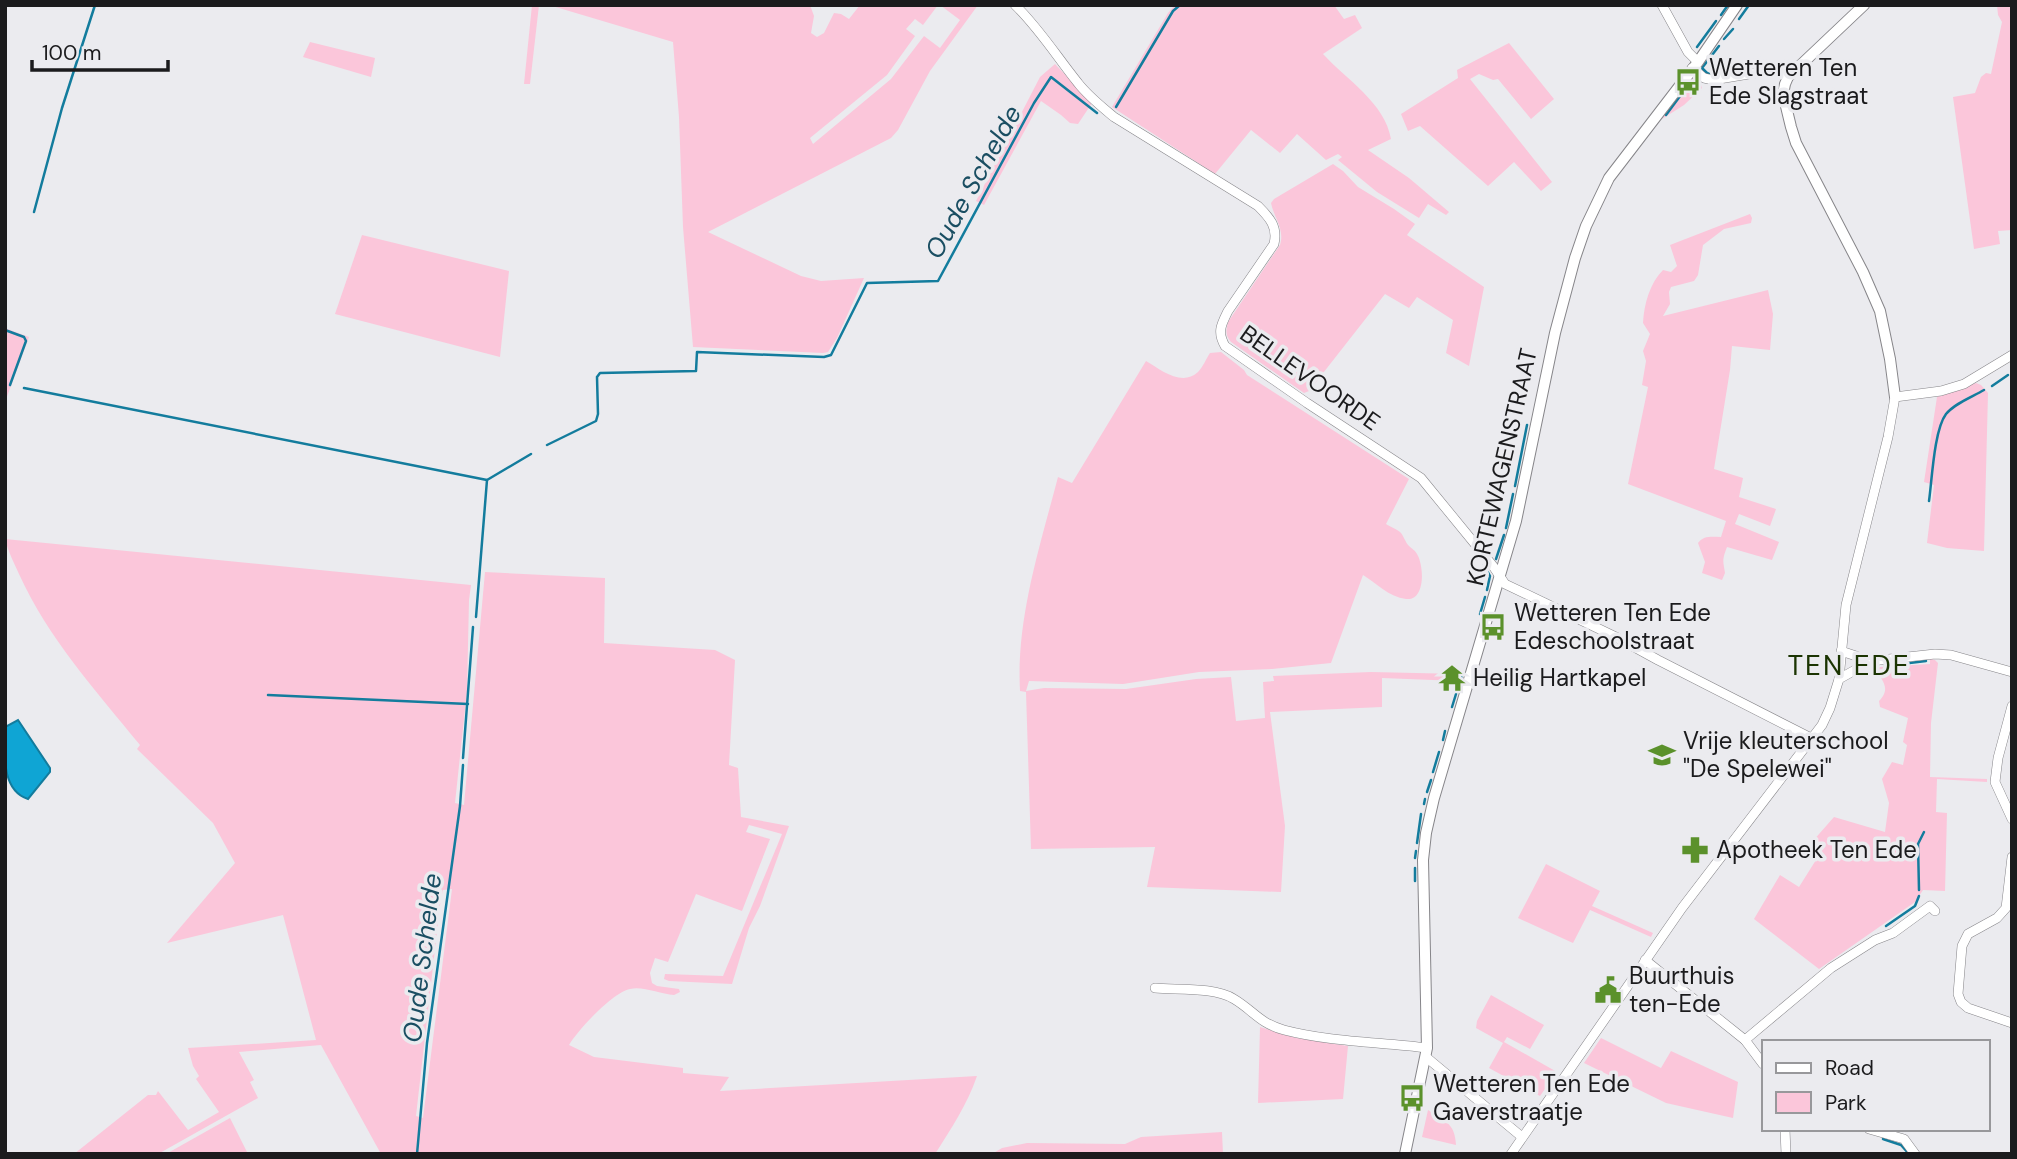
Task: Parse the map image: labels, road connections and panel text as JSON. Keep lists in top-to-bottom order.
{
  "streets": {
    "street": ["BELLEVOORDE", "KORTEWAGENSTRAAT"]
  },
  "crossings": [
    ["BELLEVOORDE", "KORTEWAGENSTRAAT"]
  ],
  "districts": ["TEN EDE"],
  "water": ["Oude Schelde"],
  "places": {
    "bus stop": ["Wetteren Ten Ede Slagstraat", "Wetteren Ten Ede Edeschoolstraat", "Wetteren Ten Ede Gaverstraatje"],
    "temple": ["Heilig Hartkapel"],
    "school or university": ["Vrije kleuterschool \"De Spelewei\""],
    "pharmacy": ["Apotheek Ten Ede"],
    "public building": ["Buurthuis ten-Ede"]
  },
  "legend": ["Road", "Park"],
  "scale_bar": "100 m"
}
